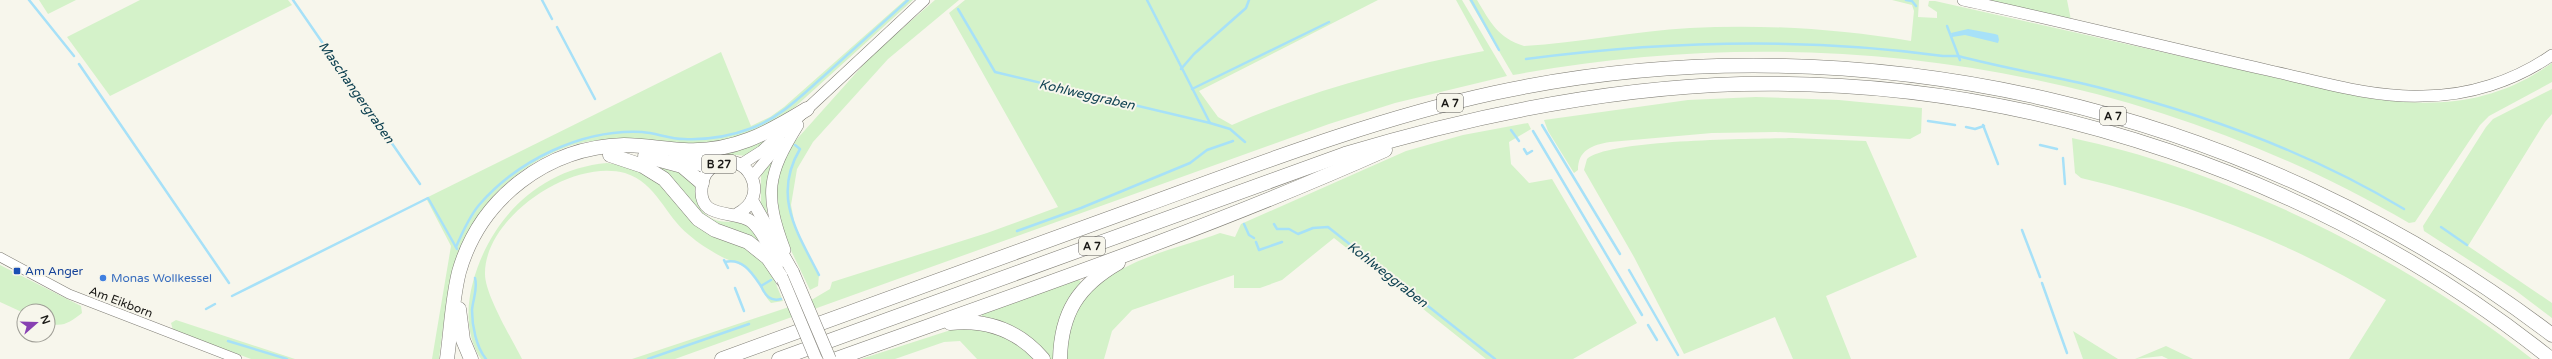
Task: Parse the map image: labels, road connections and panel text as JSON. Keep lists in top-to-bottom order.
{
  "streets": {
    "highway": ["A 7"],
    "main road": ["B 27"],
    "street": ["Am Eikborn"]
  },
  "water": ["Maschangergraben", "Kohlweggraben"],
  "places": {
    "transit": ["Am Anger"],
    "other": ["Monas Wollkessel"]
  },
  "north": "right"
}
